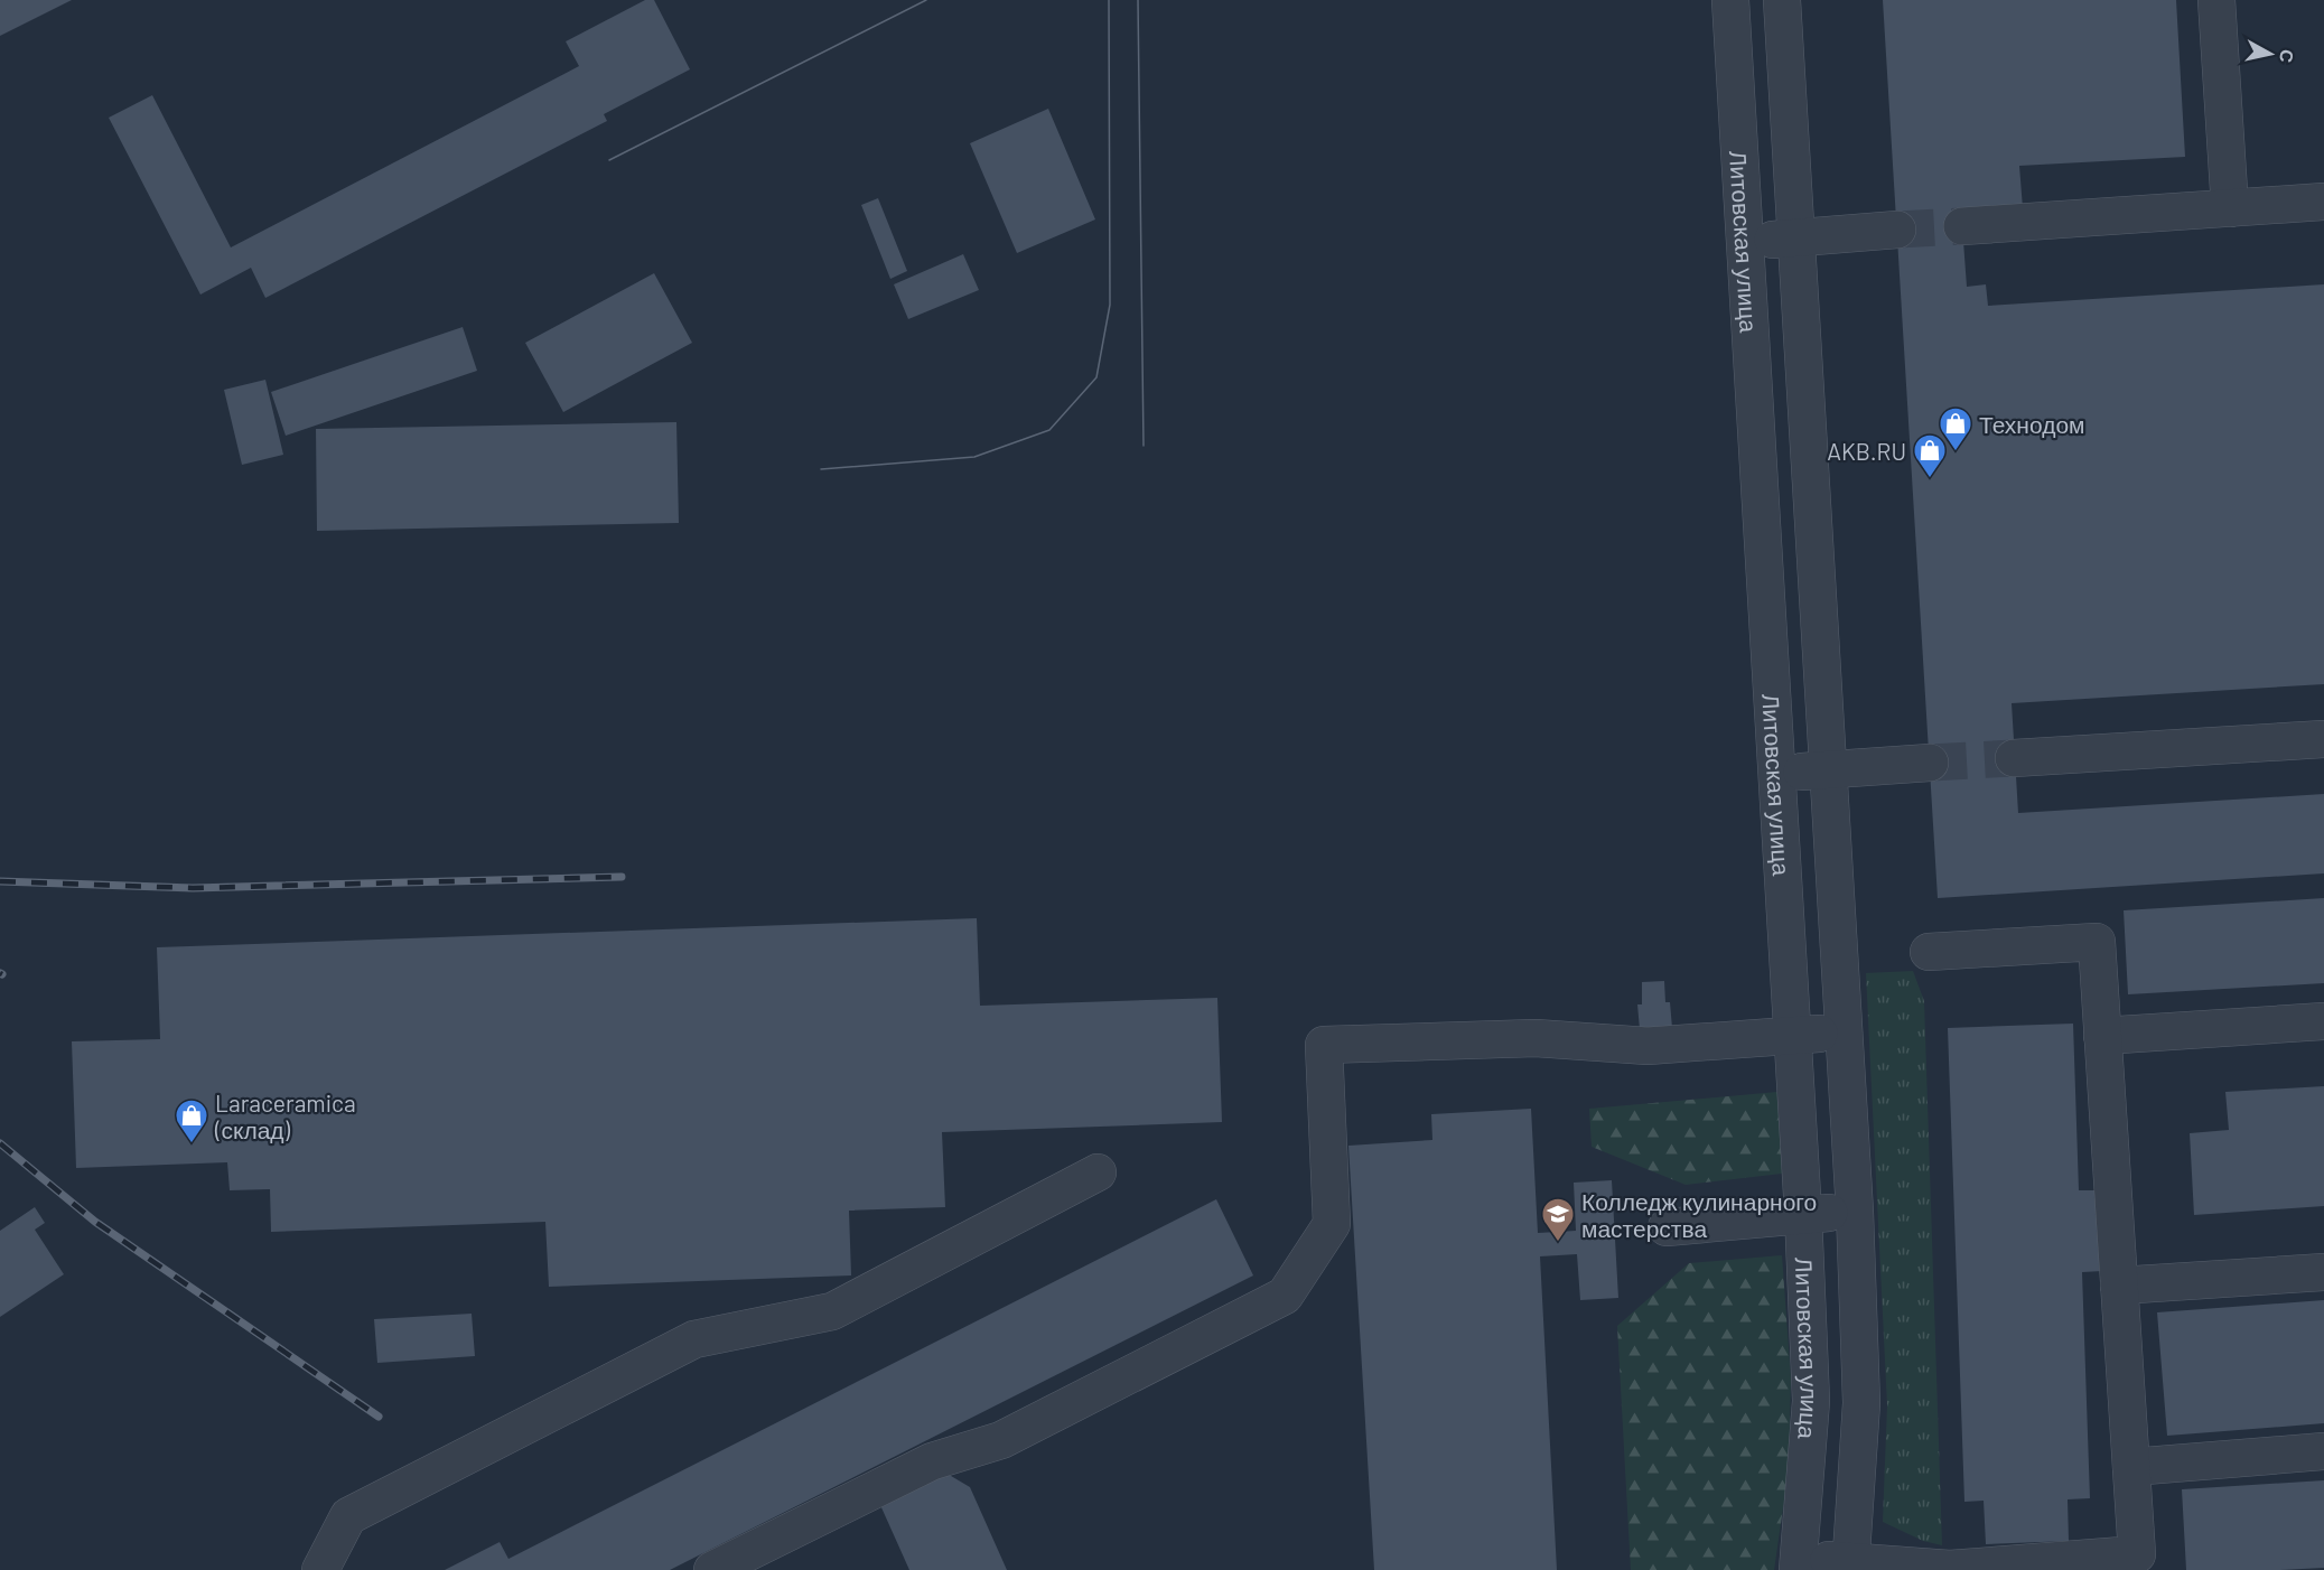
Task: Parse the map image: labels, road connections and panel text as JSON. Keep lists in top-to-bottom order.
{
  "streets": {
    "street": ["Литовская улица"]
  },
  "places": {
    "shop": ["Технодом", "AKB.RU", "Laraceramica (склад)"],
    "school or university": ["Колледж кулинарного мастерства"]
  },
  "north": "right"
}
